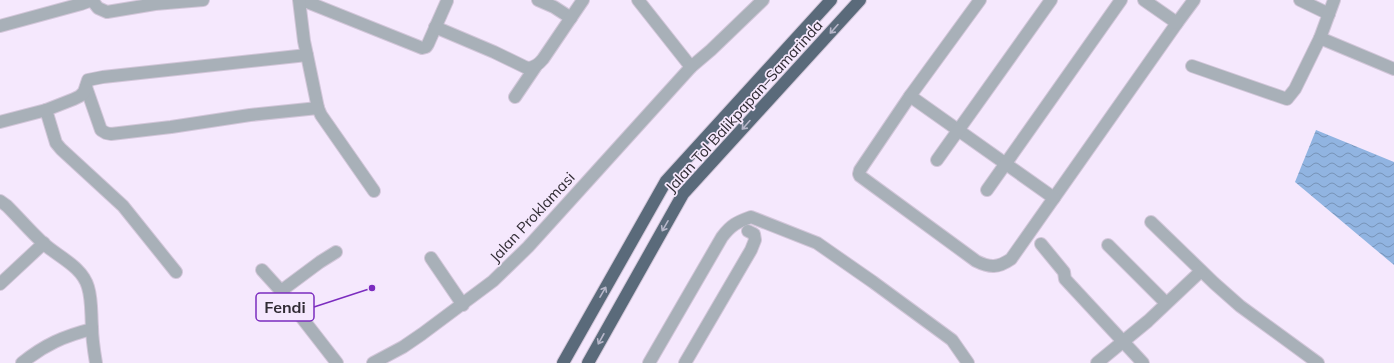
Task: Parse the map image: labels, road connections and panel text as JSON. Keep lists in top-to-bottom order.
{
  "streets": {
    "highway": ["Jalan Tol Balikpapan–Samarinda"],
    "street": ["Jalan Proklamasi"]
  },
  "places": ["Fendi"]
}
